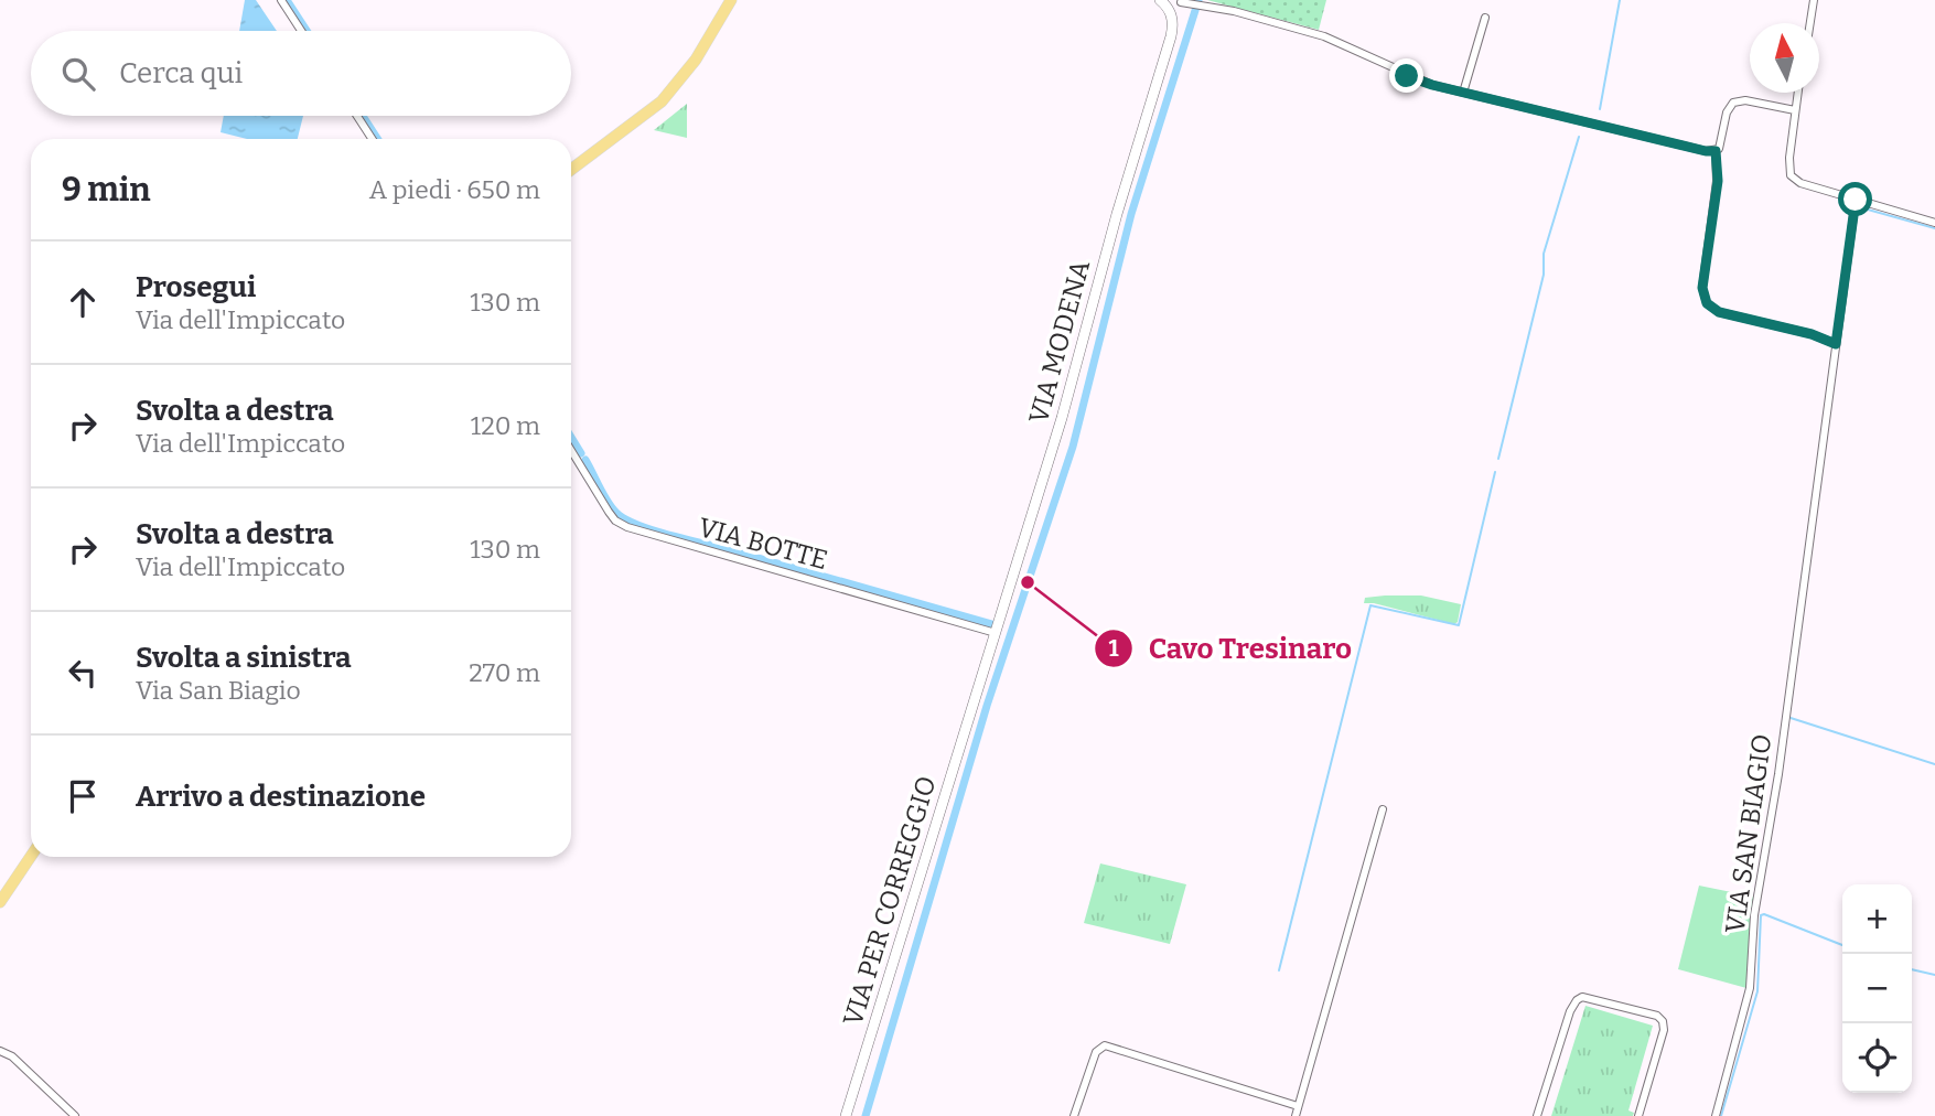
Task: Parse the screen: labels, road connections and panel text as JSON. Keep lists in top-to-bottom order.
{
  "streets": {
    "street": [
      "VIA MODENA",
      "VIA BOTTE",
      "VIA SAN BIAGIO",
      "VIA PER CORREGGIO"
    ]
  },
  "crossings": [
    ["VIA MODENA", "VIA BOTTE"],
    ["VIA MODENA", "VIA PER CORREGGIO"]
  ],
  "places": ["Cavo Tresinaro"],
  "north": "top",
  "page": {
    "search": "Cerca qui",
    "heading": ["9 min", "A piedi · 650 m"],
    "list": [
      ["Prosegui", "Via dell'Impiccato", "130 m"],
      ["Svolta a destra", "Via dell'Impiccato", "120 m"],
      ["Svolta a destra", "Via dell'Impiccato", "130 m"],
      ["Svolta a sinistra", "Via San Biagio", "270 m"],
      "Arrivo a destinazione"
    ],
    "map_buttons": ["+", "−"]
  }
}
